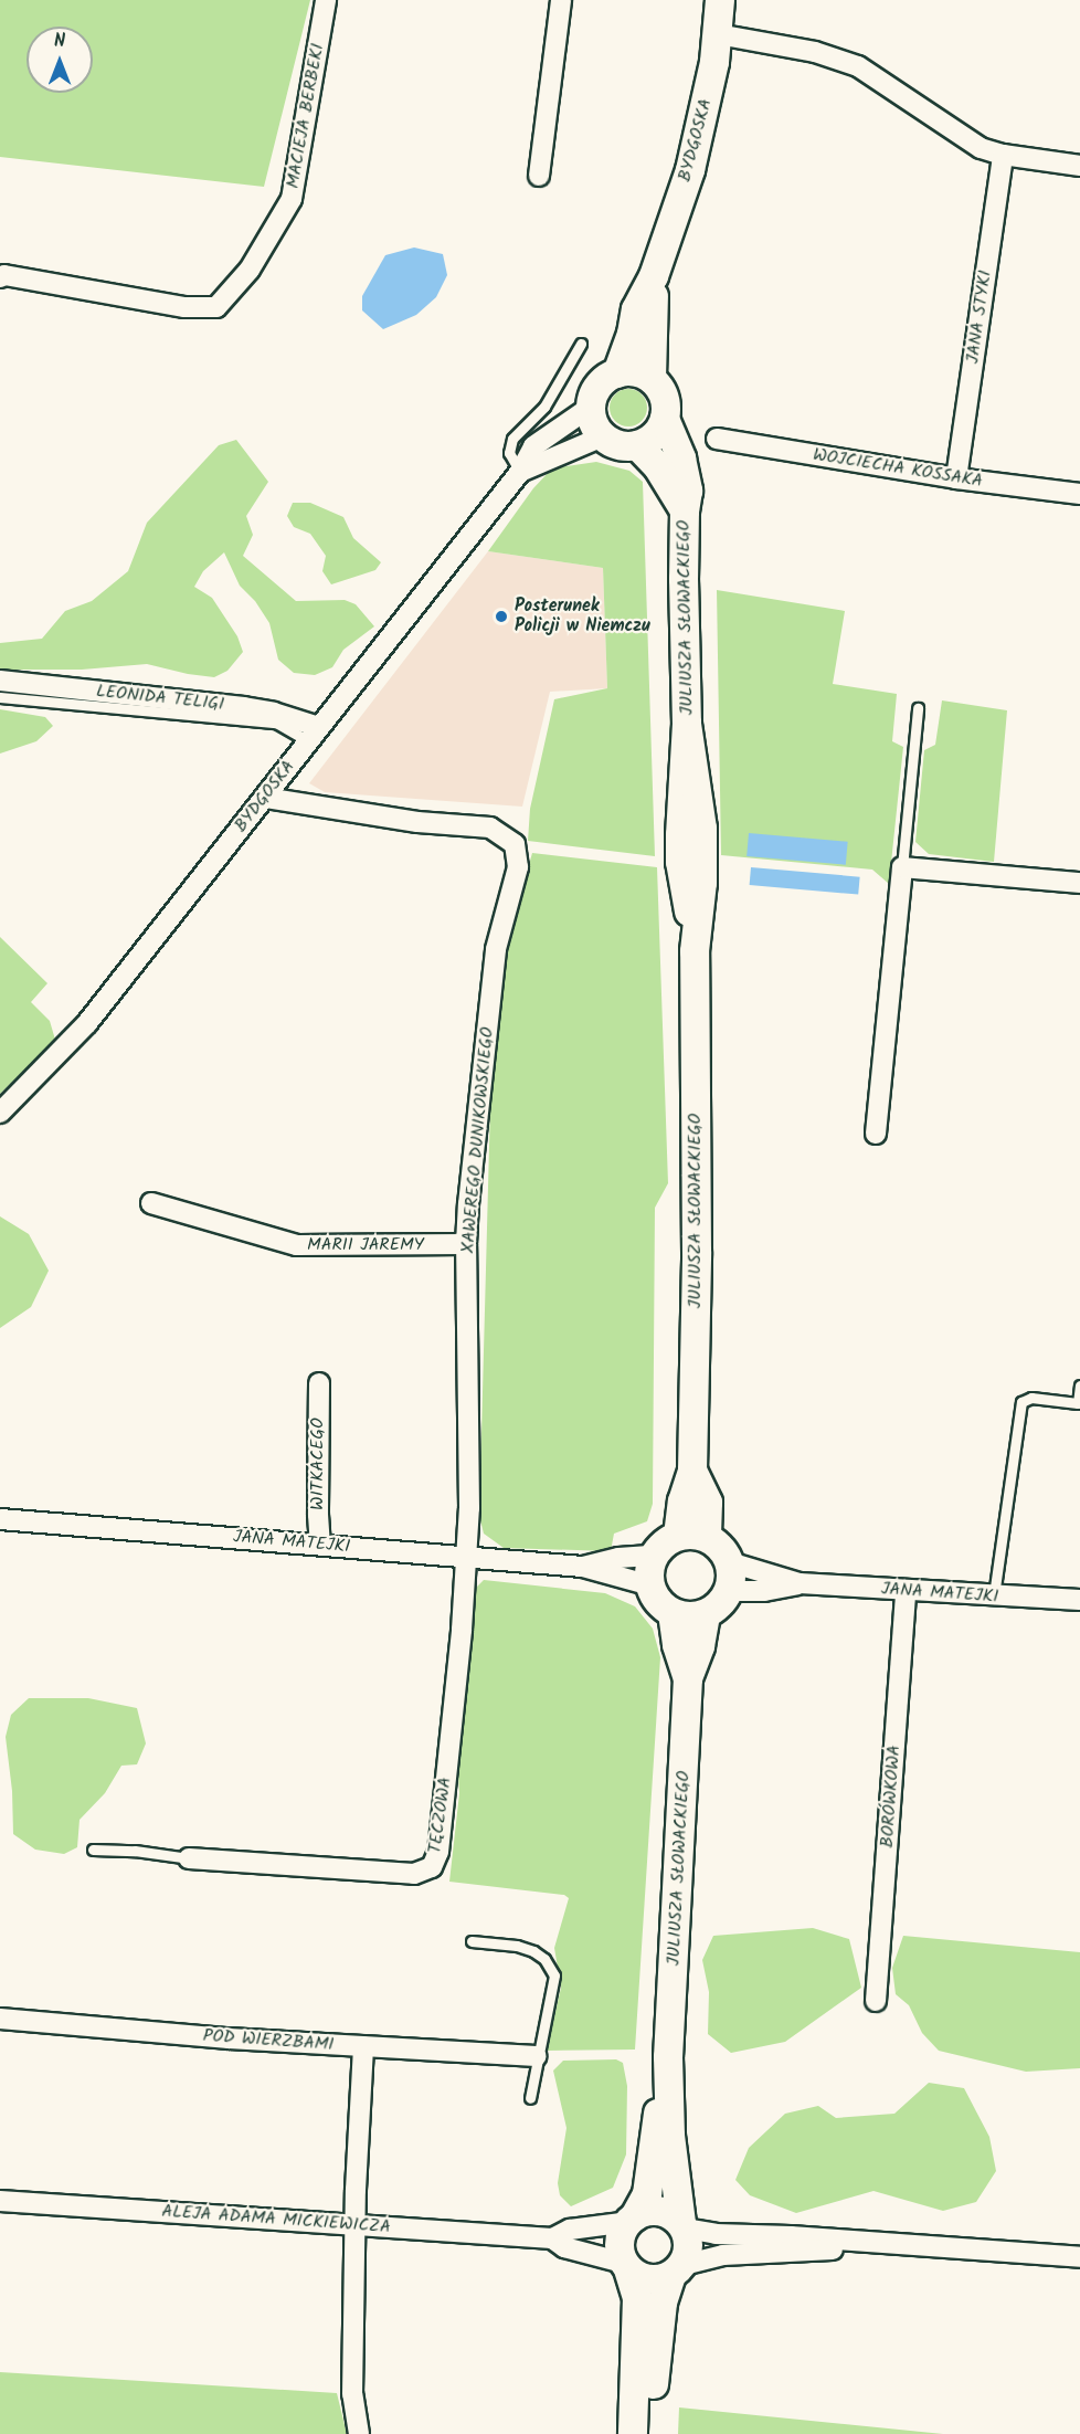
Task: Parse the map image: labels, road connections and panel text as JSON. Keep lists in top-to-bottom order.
{
  "streets": {
    "street": [
      "MACIEJA BERBEKI",
      "BYDGOSKA",
      "JANA STYKI",
      "WOJCIECHA KOSSAKA",
      "JULIUSZA SŁOWACKIEGO",
      "LEONIDA TELIGI",
      "XAWEREGO DUNIKOWSKIEGO",
      "MARII JAREMY",
      "WITKACEGO",
      "JANA MATEJKI",
      "BORÓWKOWA",
      "TĘCZOWA",
      "POD WIERZBAMI",
      "ALEJA ADAMA MICKIEWICZA"
    ]
  },
  "crossings": [
    ["BYDGOSKA", "JULIUSZA SŁOWACKIEGO"],
    ["BYDGOSKA", "LEONIDA TELIGI"],
    ["BYDGOSKA", "XAWEREGO DUNIKOWSKIEGO"],
    ["JANA STYKI", "WOJCIECHA KOSSAKA"],
    ["JULIUSZA SŁOWACKIEGO", "JANA MATEJKI"],
    ["JULIUSZA SŁOWACKIEGO", "ALEJA ADAMA MICKIEWICZA"],
    ["XAWEREGO DUNIKOWSKIEGO", "MARII JAREMY"],
    ["XAWEREGO DUNIKOWSKIEGO", "JANA MATEJKI"],
    ["XAWEREGO DUNIKOWSKIEGO", "TĘCZOWA"],
    ["WITKACEGO", "JANA MATEJKI"],
    ["JANA MATEJKI", "BORÓWKOWA"],
    ["JANA MATEJKI", "TĘCZOWA"]
  ],
  "places": ["Posterunek Policji w Niemczu"],
  "north": "top"
}
